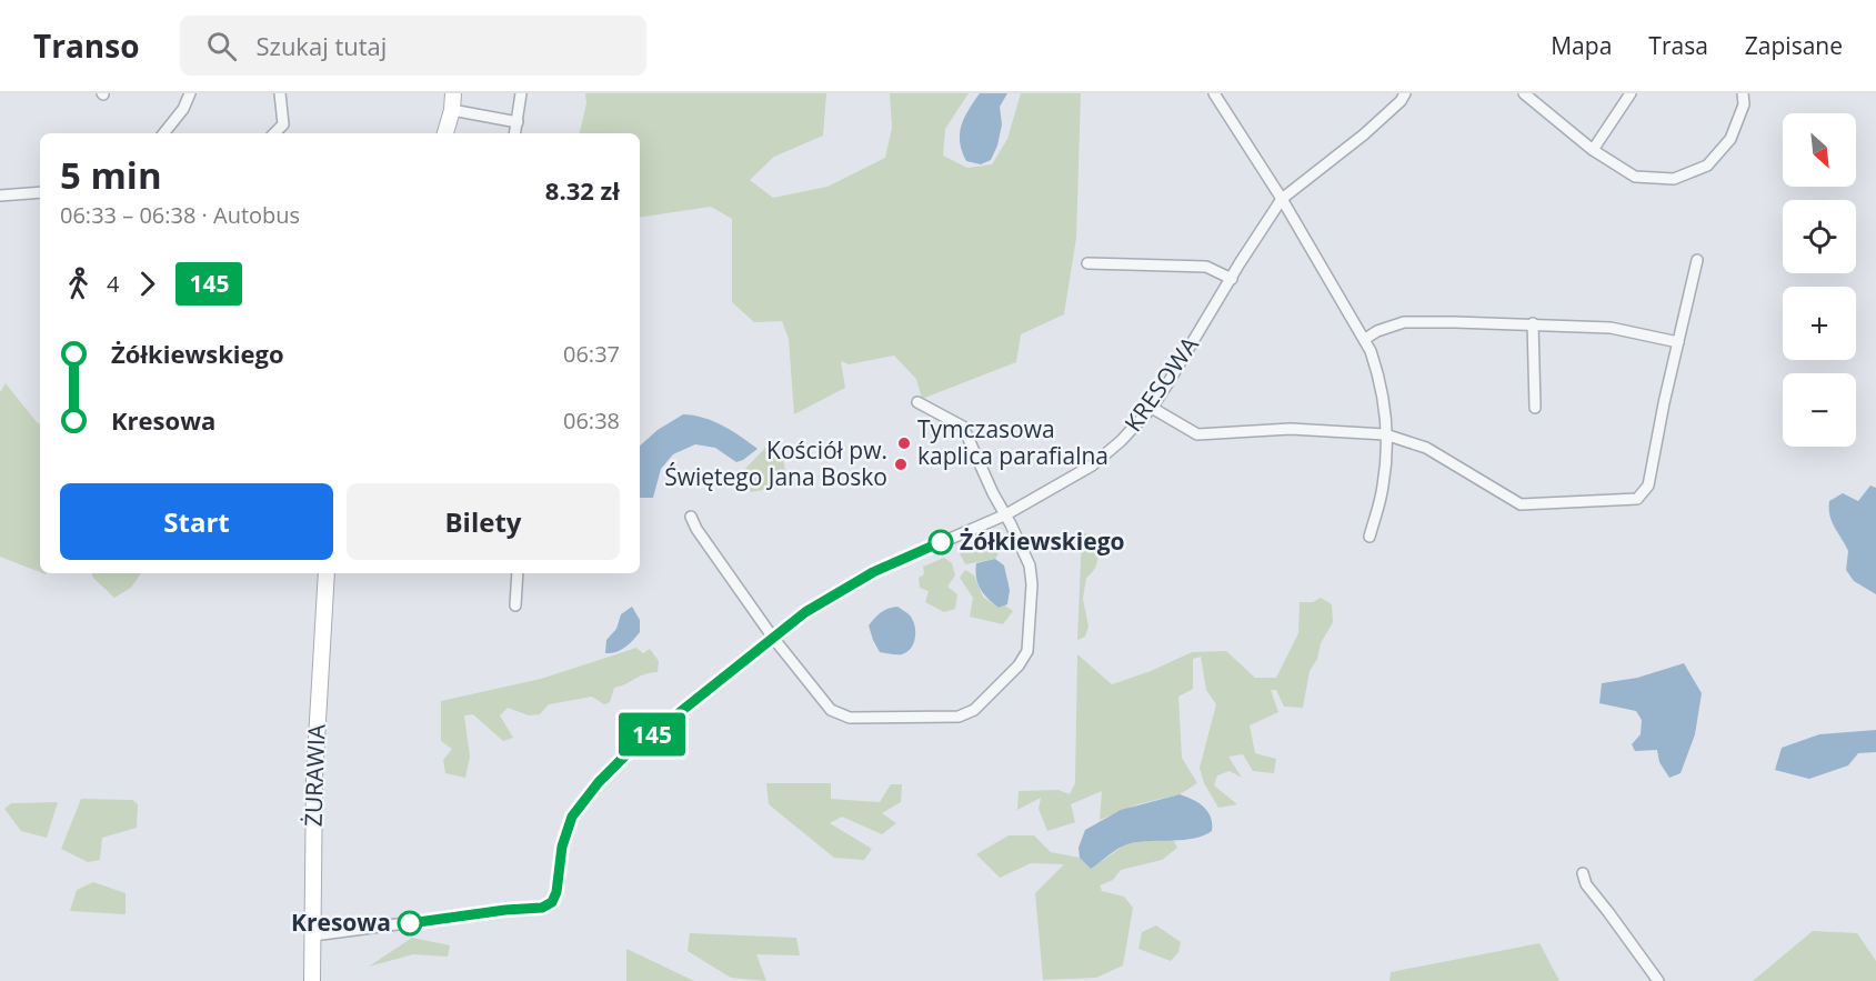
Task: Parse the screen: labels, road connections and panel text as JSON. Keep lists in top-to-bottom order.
{
  "streets": {
    "street": ["KRESOWA", "ŻURAWIA"]
  },
  "crossings": [
    ["KRESOWA", "ŻURAWIA"]
  ],
  "places": [
    "Tymczasowa kaplica parafialna",
    "Kościół pw. Świętego Jana Bosko",
    "Żółkiewskiego",
    "Kresowa"
  ],
  "lines": ["bus line 145"],
  "north": "bottom right",
  "page": {
    "header": "Transo",
    "search": "Szukaj tutaj",
    "nav": ["Mapa", "Trasa", "Zapisane"],
    "on_map": "145",
    "map_buttons": ["+", "−"],
    "heading": ["5 min", "06:33 – 06:38 · Autobus", "8.32 zł"],
    "legs": ["4", "145"],
    "list": [
      {
        "name": "Żółkiewskiego",
        "value": "06:37"
      },
      {
        "name": "Kresowa",
        "value": "06:38"
      }
    ],
    "buttons": ["Start", "Bilety"]
  }
}
